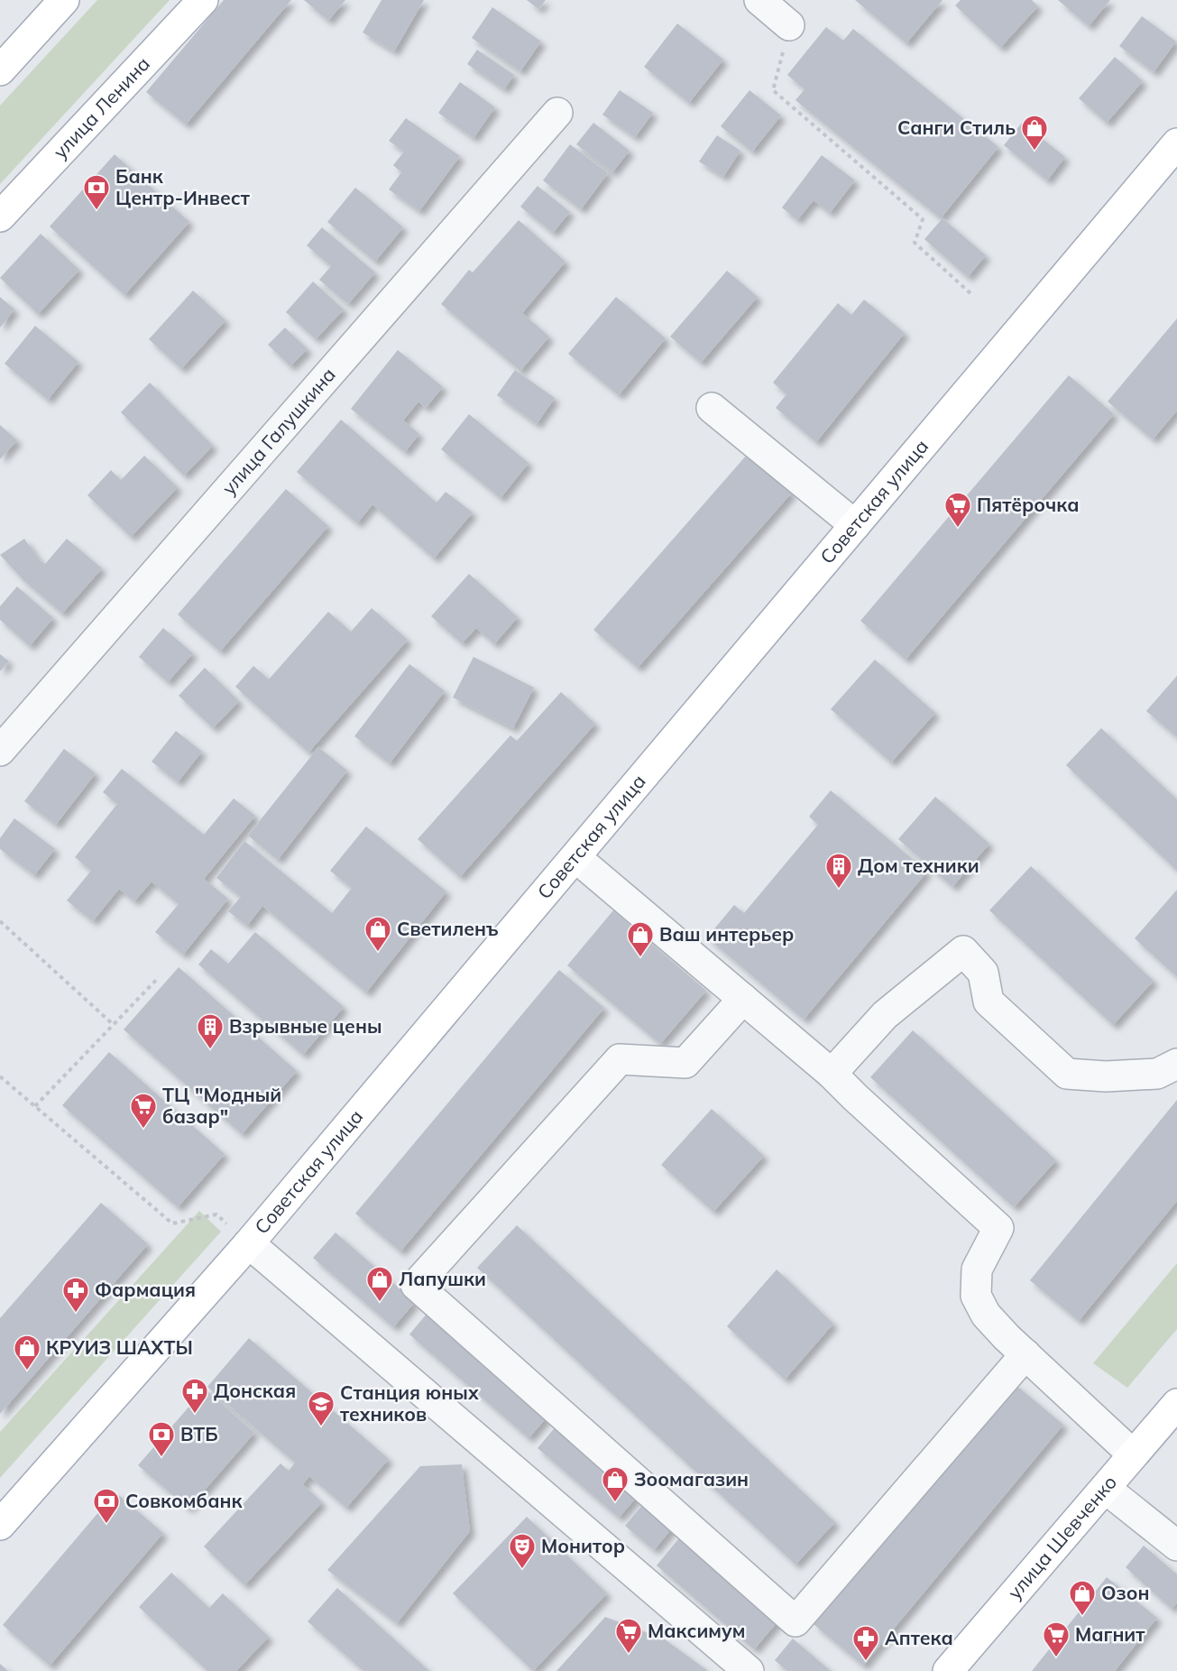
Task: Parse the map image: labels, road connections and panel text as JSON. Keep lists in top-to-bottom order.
{
  "streets": {
    "main road": ["улица Ленина", "Советская улица", "улица Шевченко"],
    "street": ["улица Галушкина"]
  },
  "places": {
    "shop": [
      "Санги Стиль",
      "Светиленъ",
      "Ваш интерьер",
      "Лапушки",
      "КРУИЗ ШАХТЫ",
      "Зоомагазин",
      "Озон"
    ],
    "bank": ["Банк Центр-Инвест", "ВТБ", "Совкомбанк"],
    "supermarket": [
      "Пятёрочка",
      "ТЦ \"Модный базар\"",
      "Максимум",
      "Магнит"
    ],
    "building": ["Дом техники", "Взрывные цены"],
    "pharmacy": ["Фармация", "Донская", "Аптека"],
    "school or university": ["Станция юных техников"],
    "theatre": ["Монитор"]
  }
}
